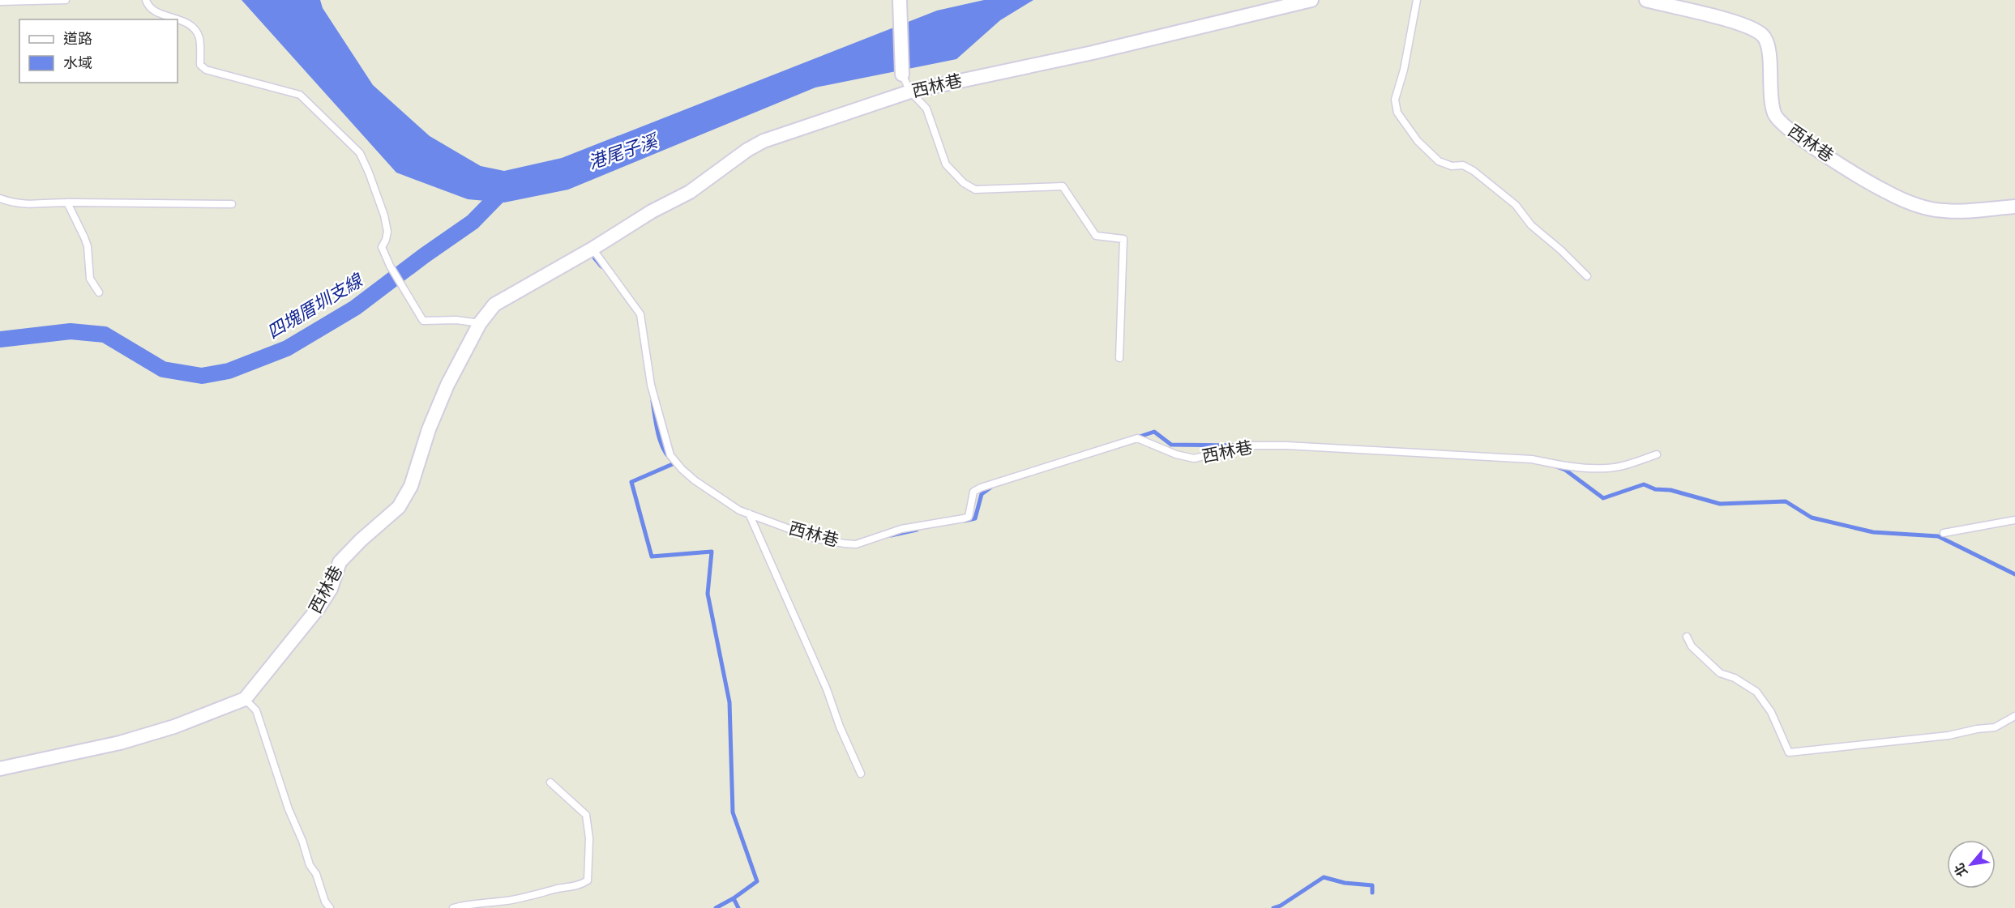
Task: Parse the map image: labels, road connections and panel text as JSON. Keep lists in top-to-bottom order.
{
  "streets": {
    "street": ["西林巷"]
  },
  "water": ["港尾子溪", "四塊厝圳支線"],
  "legend": ["道路", "水域"],
  "north": "bottom left"
}
